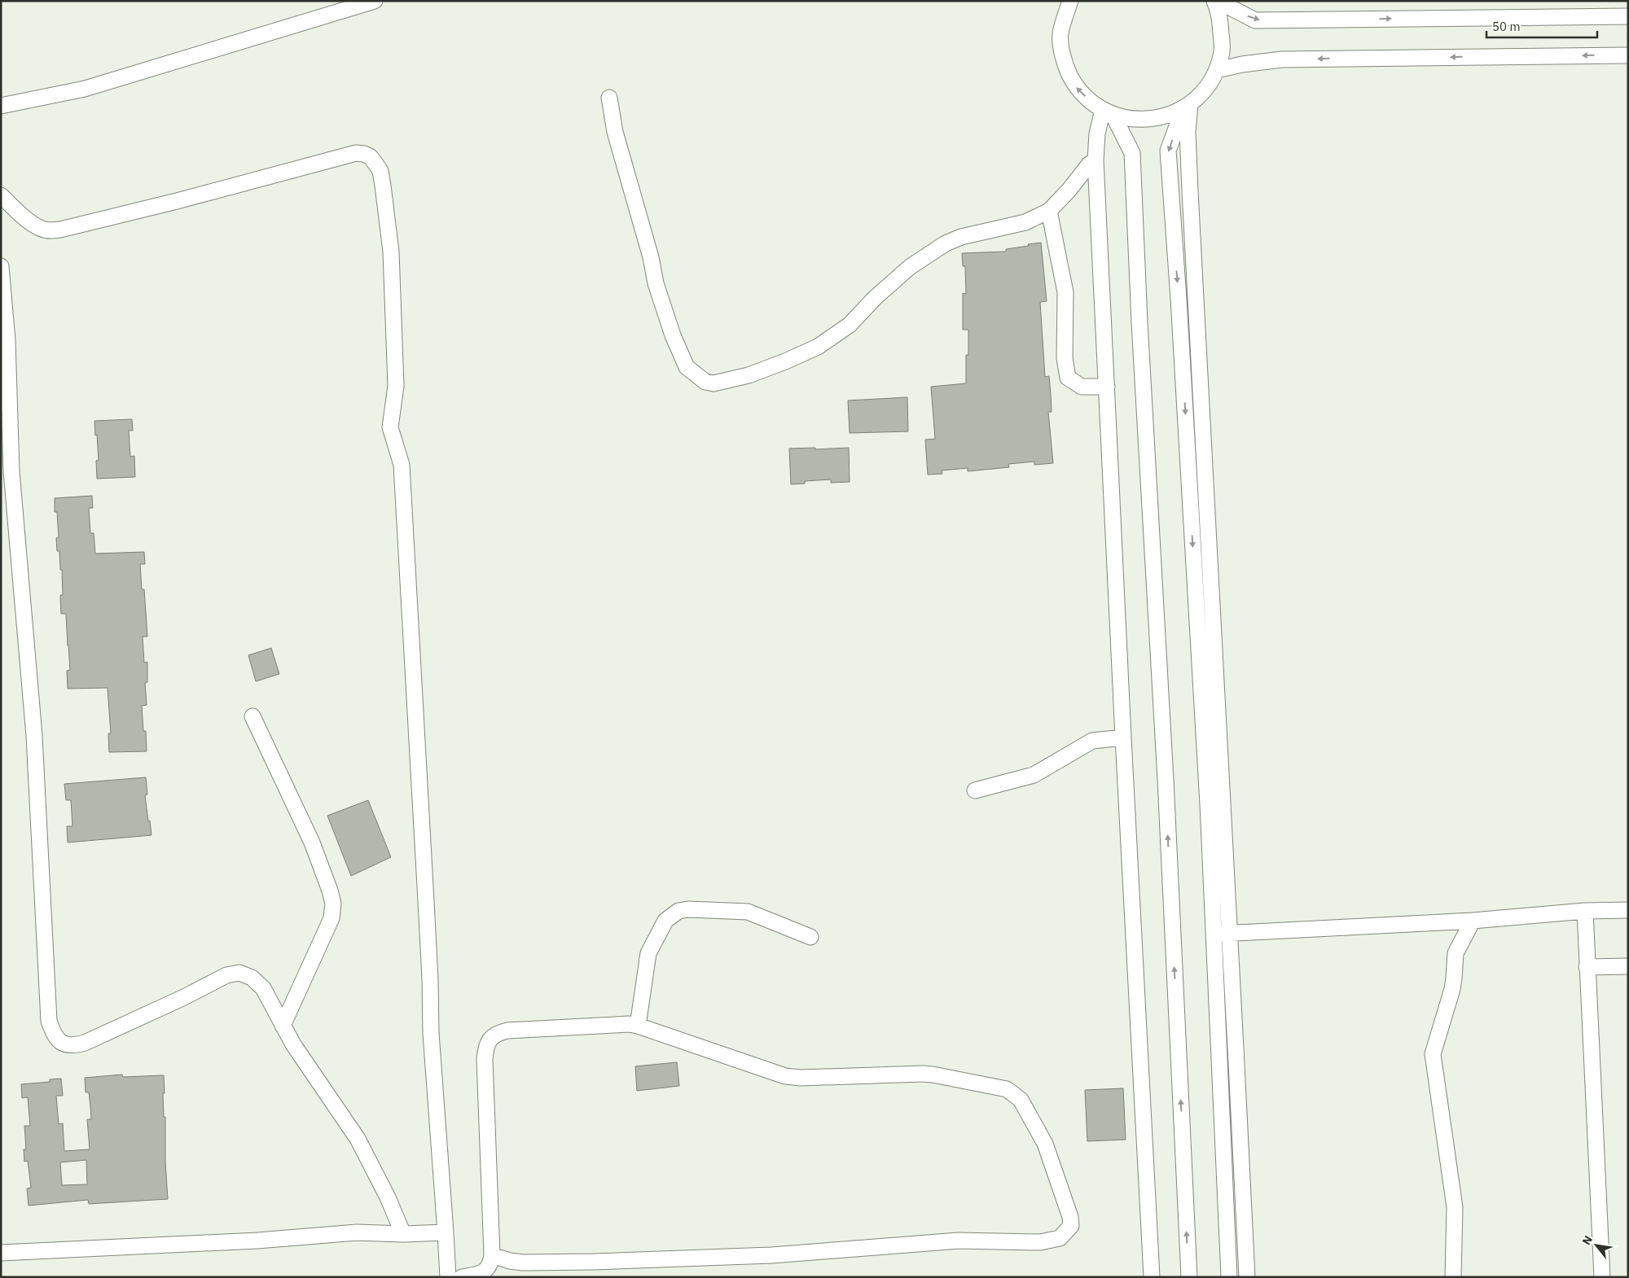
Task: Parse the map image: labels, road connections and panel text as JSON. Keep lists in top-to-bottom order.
{
  "scale_bar": "50 m",
  "north": "top left"
}
